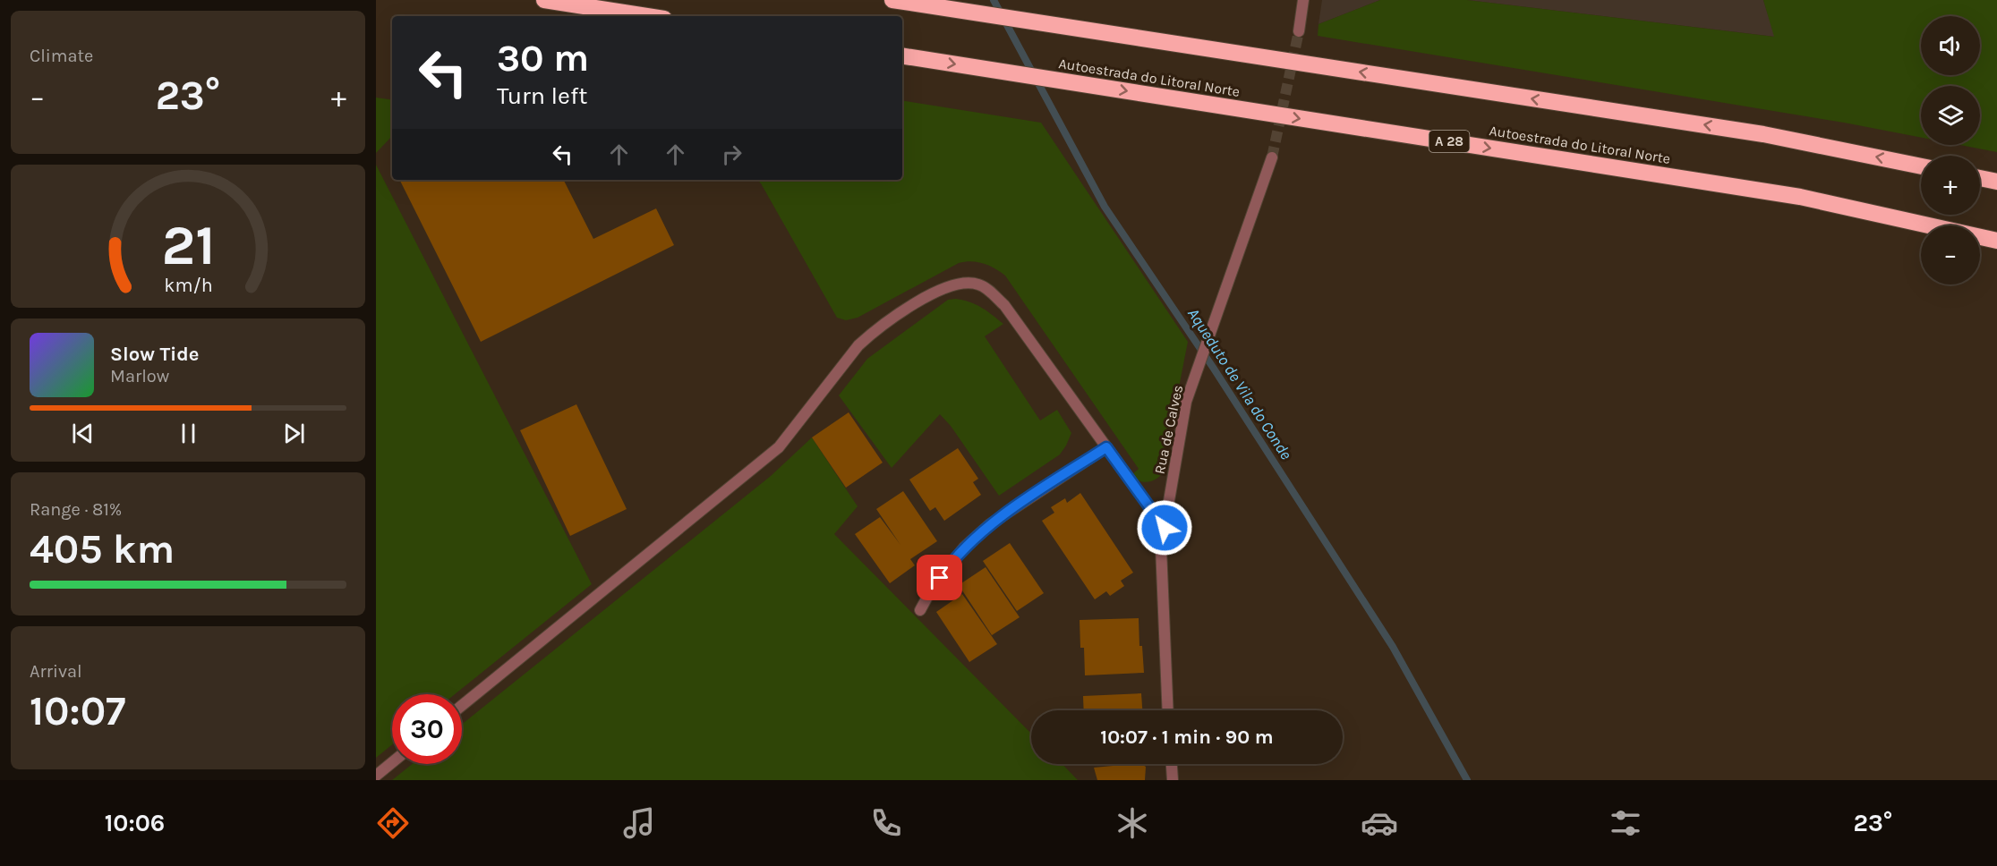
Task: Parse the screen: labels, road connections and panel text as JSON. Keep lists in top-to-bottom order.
{
  "streets": {
    "highway": ["Autoestrada do Litoral Norte", "A 28"],
    "street": ["Rua de Calves"]
  },
  "water": ["Aqueduto de Vila do Conde"],
  "page": {
    "tile": [
      "Climate",
      ["Range · 81%", "405 km"],
      ["Arrival", "10:07"]
    ],
    "map_buttons": ["+", "−"],
    "turn": ["30 m", "Turn left"],
    "heat": ["−", "23°", "+"],
    "song": ["Slow Tide", "Marlow"],
    "limit": "30",
    "trip": "10:07 · 1 min · 90 m",
    "tabs": ["10:06", "23°"],
    "gauge": ["21", "km/h"]
  }
}
